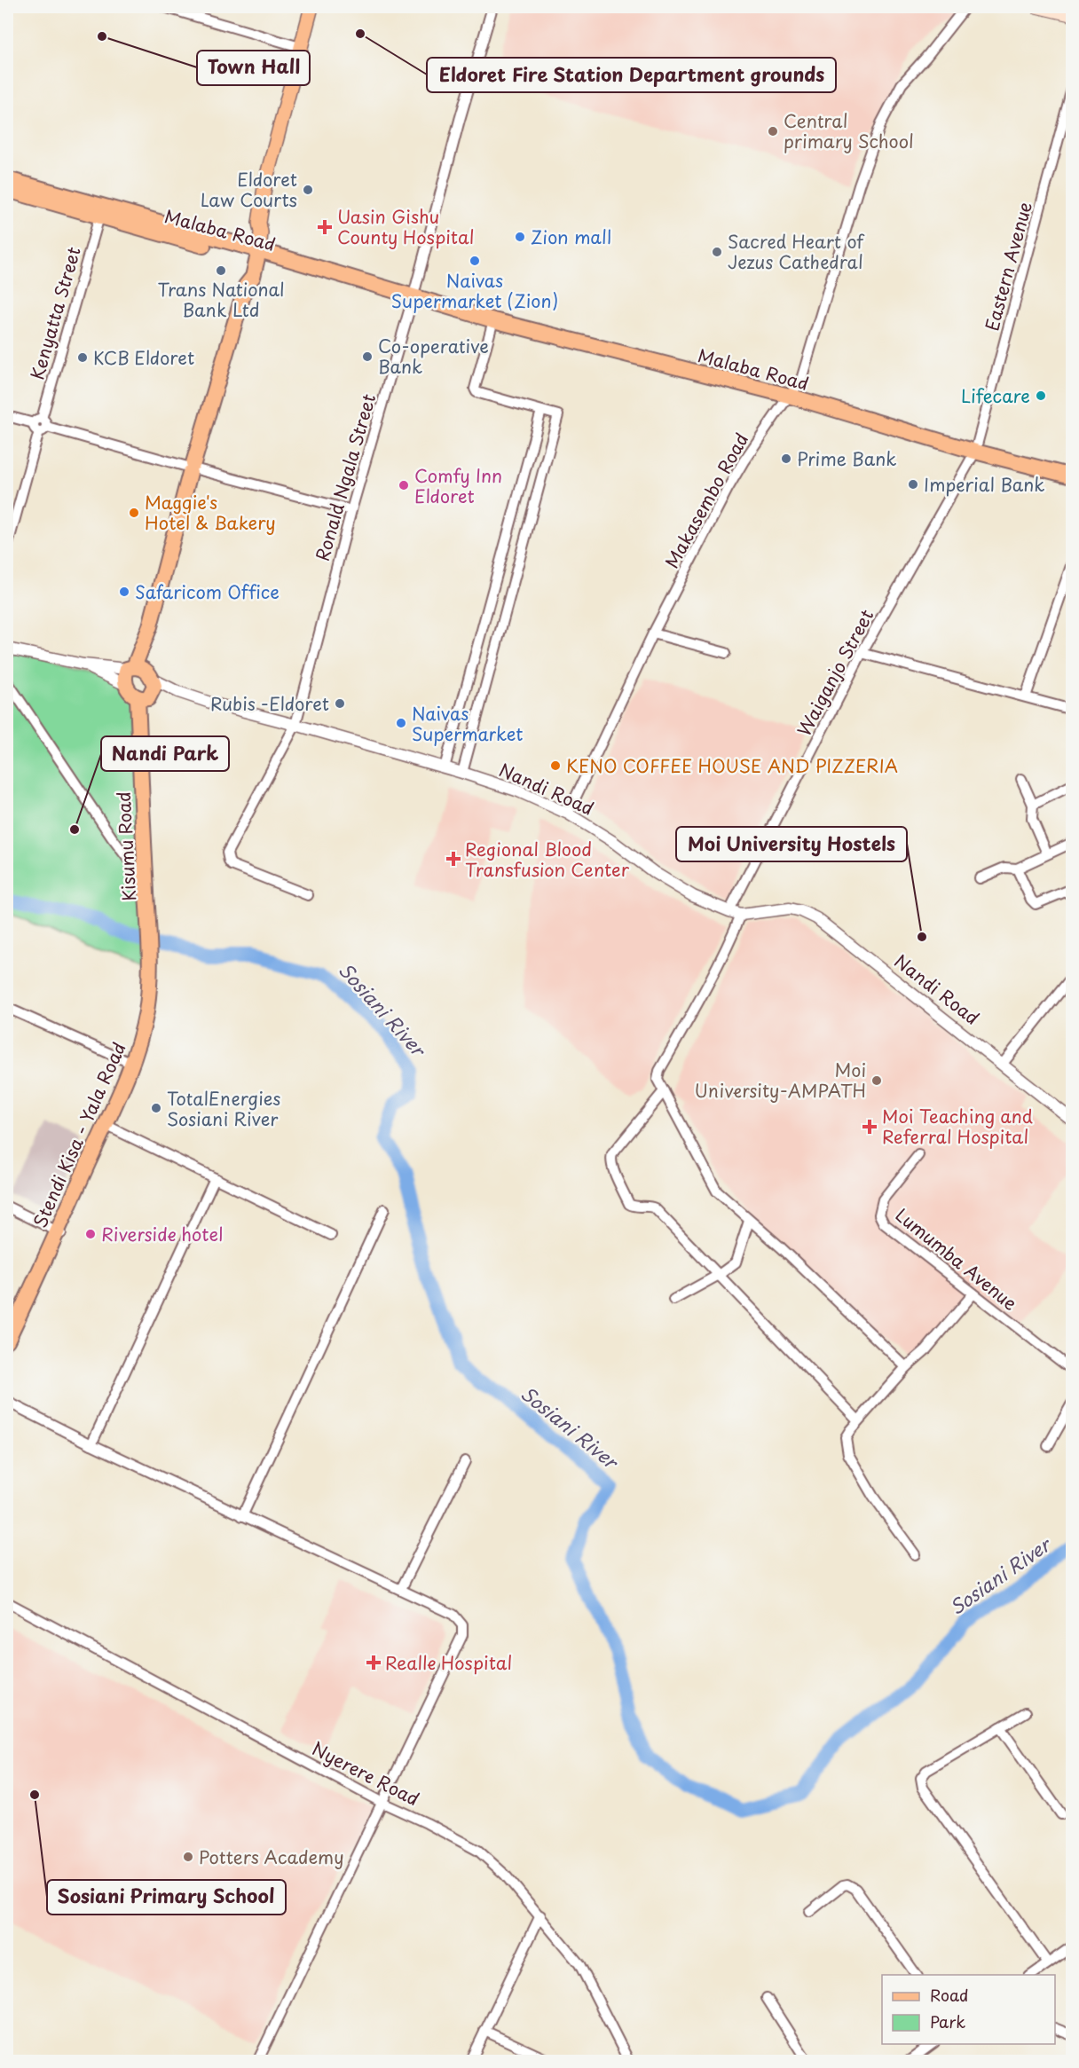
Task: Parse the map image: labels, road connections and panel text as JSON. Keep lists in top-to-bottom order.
{
  "streets": {
    "highway": ["Malaba Road", "Kisumu Road", "Stendi Kisa - Yala Road"],
    "street": [
      "Eastern Avenue",
      "Kenyatta Street",
      "Ronald Ngala Street",
      "Makasembo Road",
      "Waiganjo Street",
      "Nandi Road",
      "Lumumba Avenue",
      "Nyerere Road"
    ]
  },
  "crossings": [
    ["Malaba Road", "Eastern Avenue"],
    ["Malaba Road", "Kenyatta Street"],
    ["Malaba Road", "Ronald Ngala Street"],
    ["Malaba Road", "Makasembo Road"],
    ["Malaba Road", "Waiganjo Street"],
    ["Malaba Road", "Stendi Kisa - Yala Road"],
    ["Eastern Avenue", "Waiganjo Street"],
    ["Ronald Ngala Street", "Nandi Road"],
    ["Makasembo Road", "Nandi Road"],
    ["Waiganjo Street", "Nandi Road"],
    ["Nandi Road", "Kisumu Road"],
    ["Nandi Road", "Stendi Kisa - Yala Road"],
    ["Kisumu Road", "Stendi Kisa - Yala Road"]
  ],
  "water": ["Sosiani River"],
  "places": {
    "other": [
      "Eldoret Fire Station Department grounds",
      "Town Hall",
      "Central primary School",
      "Eldoret Law Courts",
      "Zion mall",
      "Sacred Heart of Jezus Cathedral",
      "Naivas Supermarket (Zion)",
      "Trans National Bank Ltd",
      "Co-operative Bank",
      "KCB Eldoret",
      "Lifecare",
      "Prime Bank",
      "Imperial Bank",
      "Comfy Inn Eldoret",
      "Maggie's Hotel & Bakery",
      "Safaricom Office",
      "Rubis -Eldoret",
      "Naivas Supermarket",
      "KENO COFFEE HOUSE AND PIZZERIA",
      "Nandi Park",
      "Moi University Hostels",
      "Moi University-AMPATH",
      "TotalEnergies Sosiani River",
      "Riverside hotel",
      "Sosiani Primary School",
      "Potters Academy"
    ],
    "health": [
      "Uasin Gishu County Hospital",
      "Regional Blood Transfusion Center",
      "Moi Teaching and Referral Hospital",
      "Realle Hospital"
    ]
  },
  "legend": ["Road", "Park"]
}
